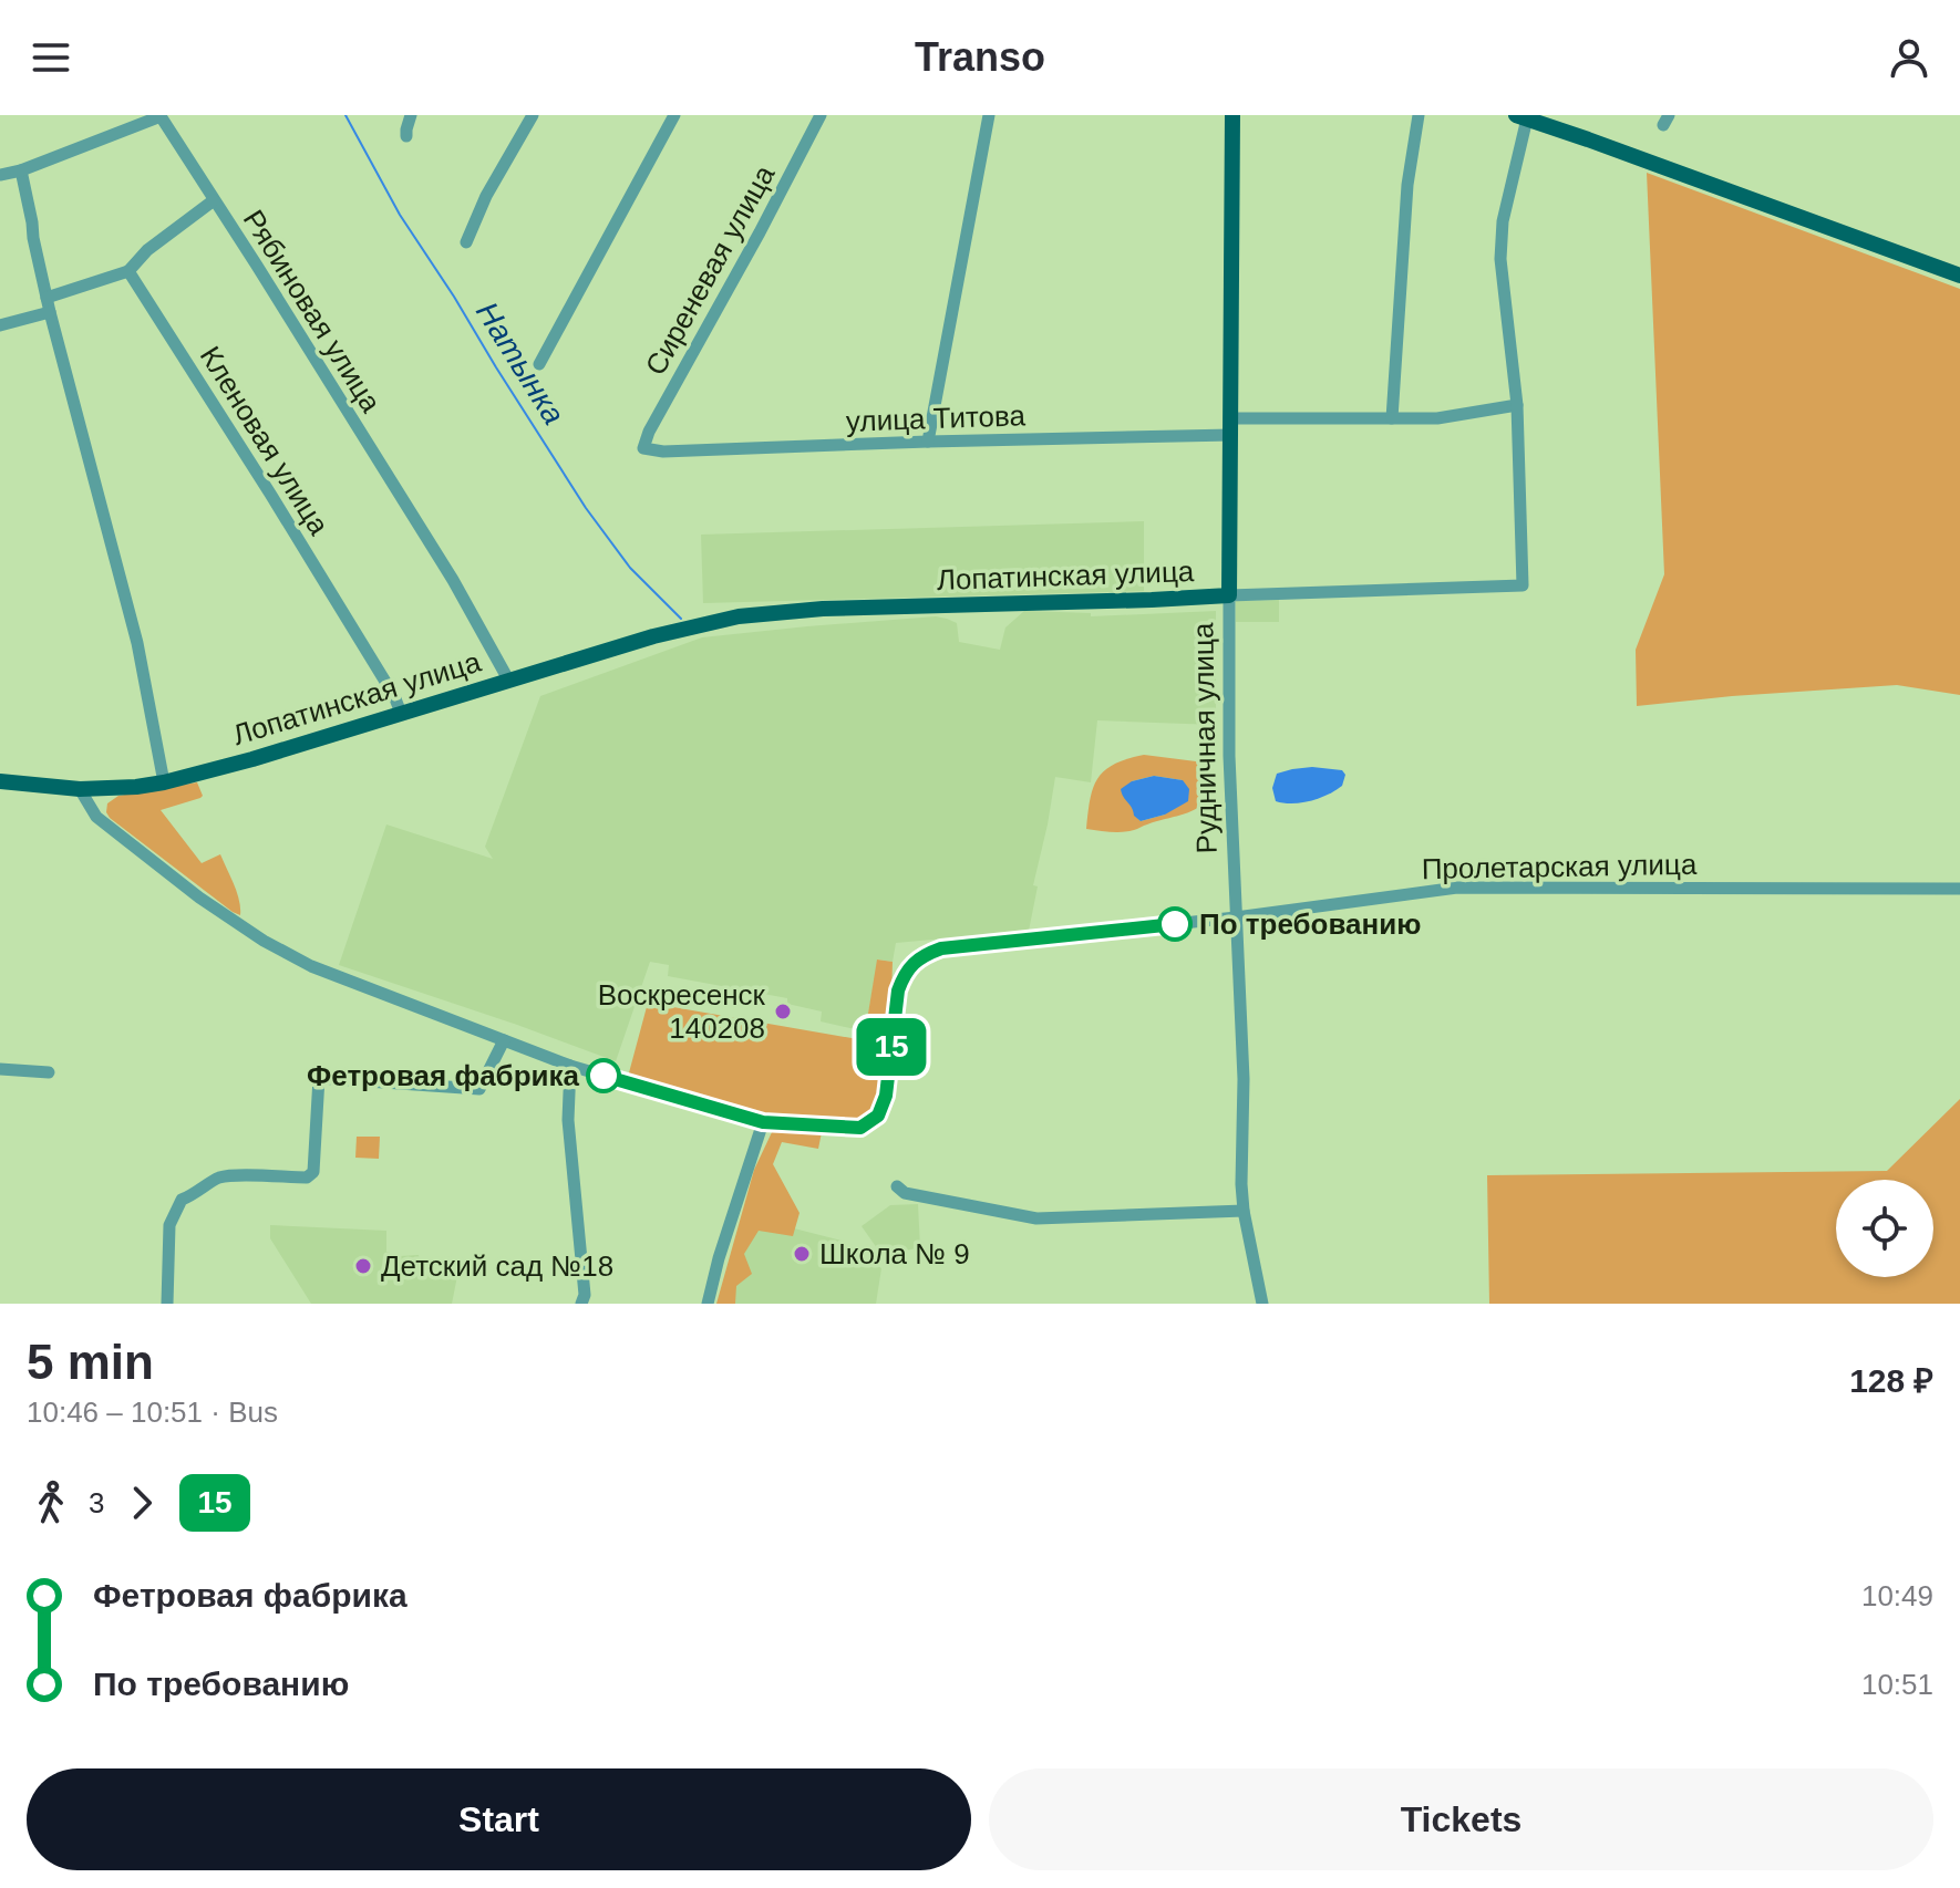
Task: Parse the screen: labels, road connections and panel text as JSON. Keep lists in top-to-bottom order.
{
  "streets": {
    "main road": ["Лопатинская улица", "Рудничная улица"],
    "street": [
      "Сиреневая улица",
      "Рябиновая улица",
      "улица Титова",
      "Кленовая улица",
      "Пролетарская улица"
    ]
  },
  "crossings": [
    ["Сиреневая улица", "улица Титова"],
    ["Рябиновая улица", "Лопатинская улица"],
    ["улица Титова", "Лопатинская улица"],
    ["улица Титова", "Рудничная улица"],
    ["Кленовая улица", "Лопатинская улица"],
    ["Лопатинская улица", "Рудничная улица"],
    ["Лопатинская улица", "Пролетарская улица"],
    ["Рудничная улица", "Пролетарская улица"]
  ],
  "water": ["Натынка"],
  "places": [
    "По требованию",
    "Воскресенск 140208",
    "Фетровая фабрика",
    "Школа № 9",
    "Детский сад №18"
  ],
  "lines": ["bus line 15"],
  "page": {
    "header": "Transo",
    "on_map": "15",
    "heading": ["5 min", "10:46 – 10:51 · Bus", "128 ₽"],
    "legs": ["3", "15"],
    "list": [
      {
        "name": "Фетровая фабрика",
        "value": "10:49"
      },
      {
        "name": "По требованию",
        "value": "10:51"
      }
    ],
    "buttons": ["Start", "Tickets"]
  }
}
